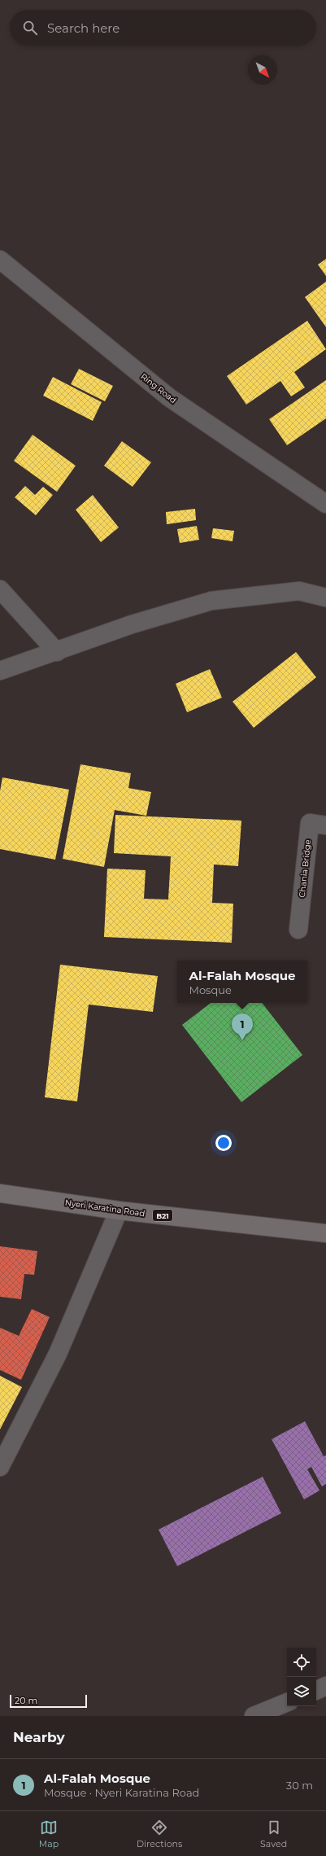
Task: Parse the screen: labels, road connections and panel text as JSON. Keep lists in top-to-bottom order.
{
  "streets": {
    "highway": ["Nyeri Karatina Road", "B21"],
    "street": ["Ring Road", "Chania Bridge"]
  },
  "scale_bar": "20 m",
  "north": "bottom right",
  "page": {
    "search": "Search here",
    "popup": ["Al-Falah Mosque", "Mosque"],
    "pins": "1",
    "scale": "20 m",
    "heading": "Nearby",
    "list": [
      {
        "mark": "1",
        "name": "Al-Falah Mosque",
        "note": "Mosque · Nyeri Karatina Road",
        "value": "30 m"
      }
    ],
    "nav": ["Map", "Directions", "Saved"]
  }
}
